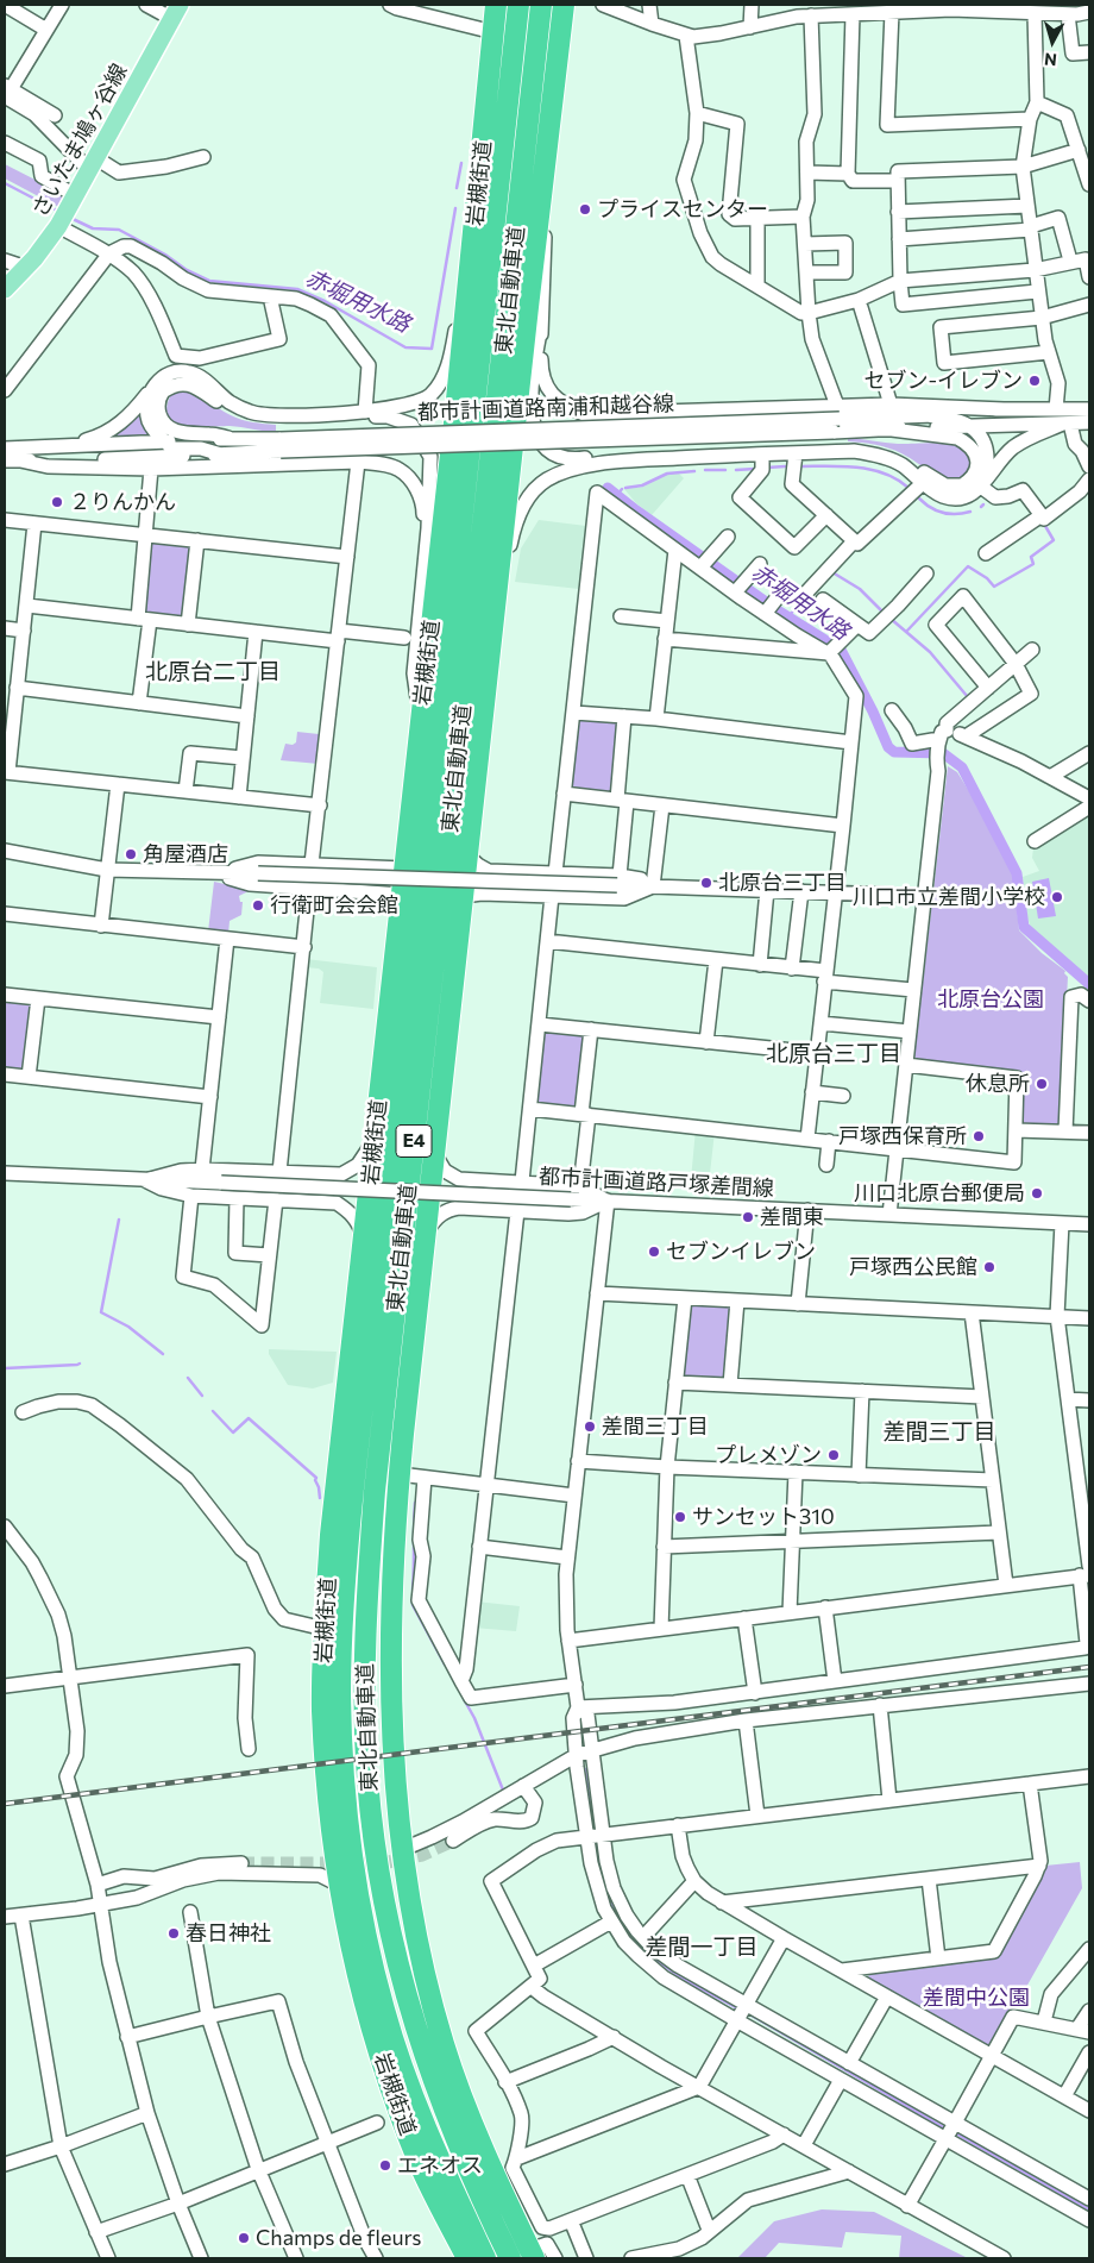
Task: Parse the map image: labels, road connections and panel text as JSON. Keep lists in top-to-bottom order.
{
  "streets": {
    "highway": ["岩槻街道", "東北自動車道", "E4"],
    "main road": ["さいたま鳩ヶ谷線"],
    "street": ["都市計画道路南浦和越谷線", "都市計画道路戸塚差間線"]
  },
  "districts": [
    "北原台二丁目",
    "北原台三丁目",
    "差間三丁目",
    "差間一丁目"
  ],
  "water": ["赤堀用水路"],
  "parks": ["北原台公園", "差間中公園"],
  "places": [
    "プライスセンター",
    "セブン-イレブン",
    "２りんかん",
    "角屋酒店",
    "北原台三丁目",
    "川口市立差間小学校",
    "行衛町会会館",
    "休息所",
    "戸塚西保育所",
    "川口北原台郵便局",
    "差間東",
    "セブンイレブン",
    "戸塚西公民館",
    "差間三丁目",
    "プレメゾン",
    "サンセット310",
    "春日神社",
    "エネオス",
    "Champs de fleurs"
  ],
  "north": "bottom"
}
